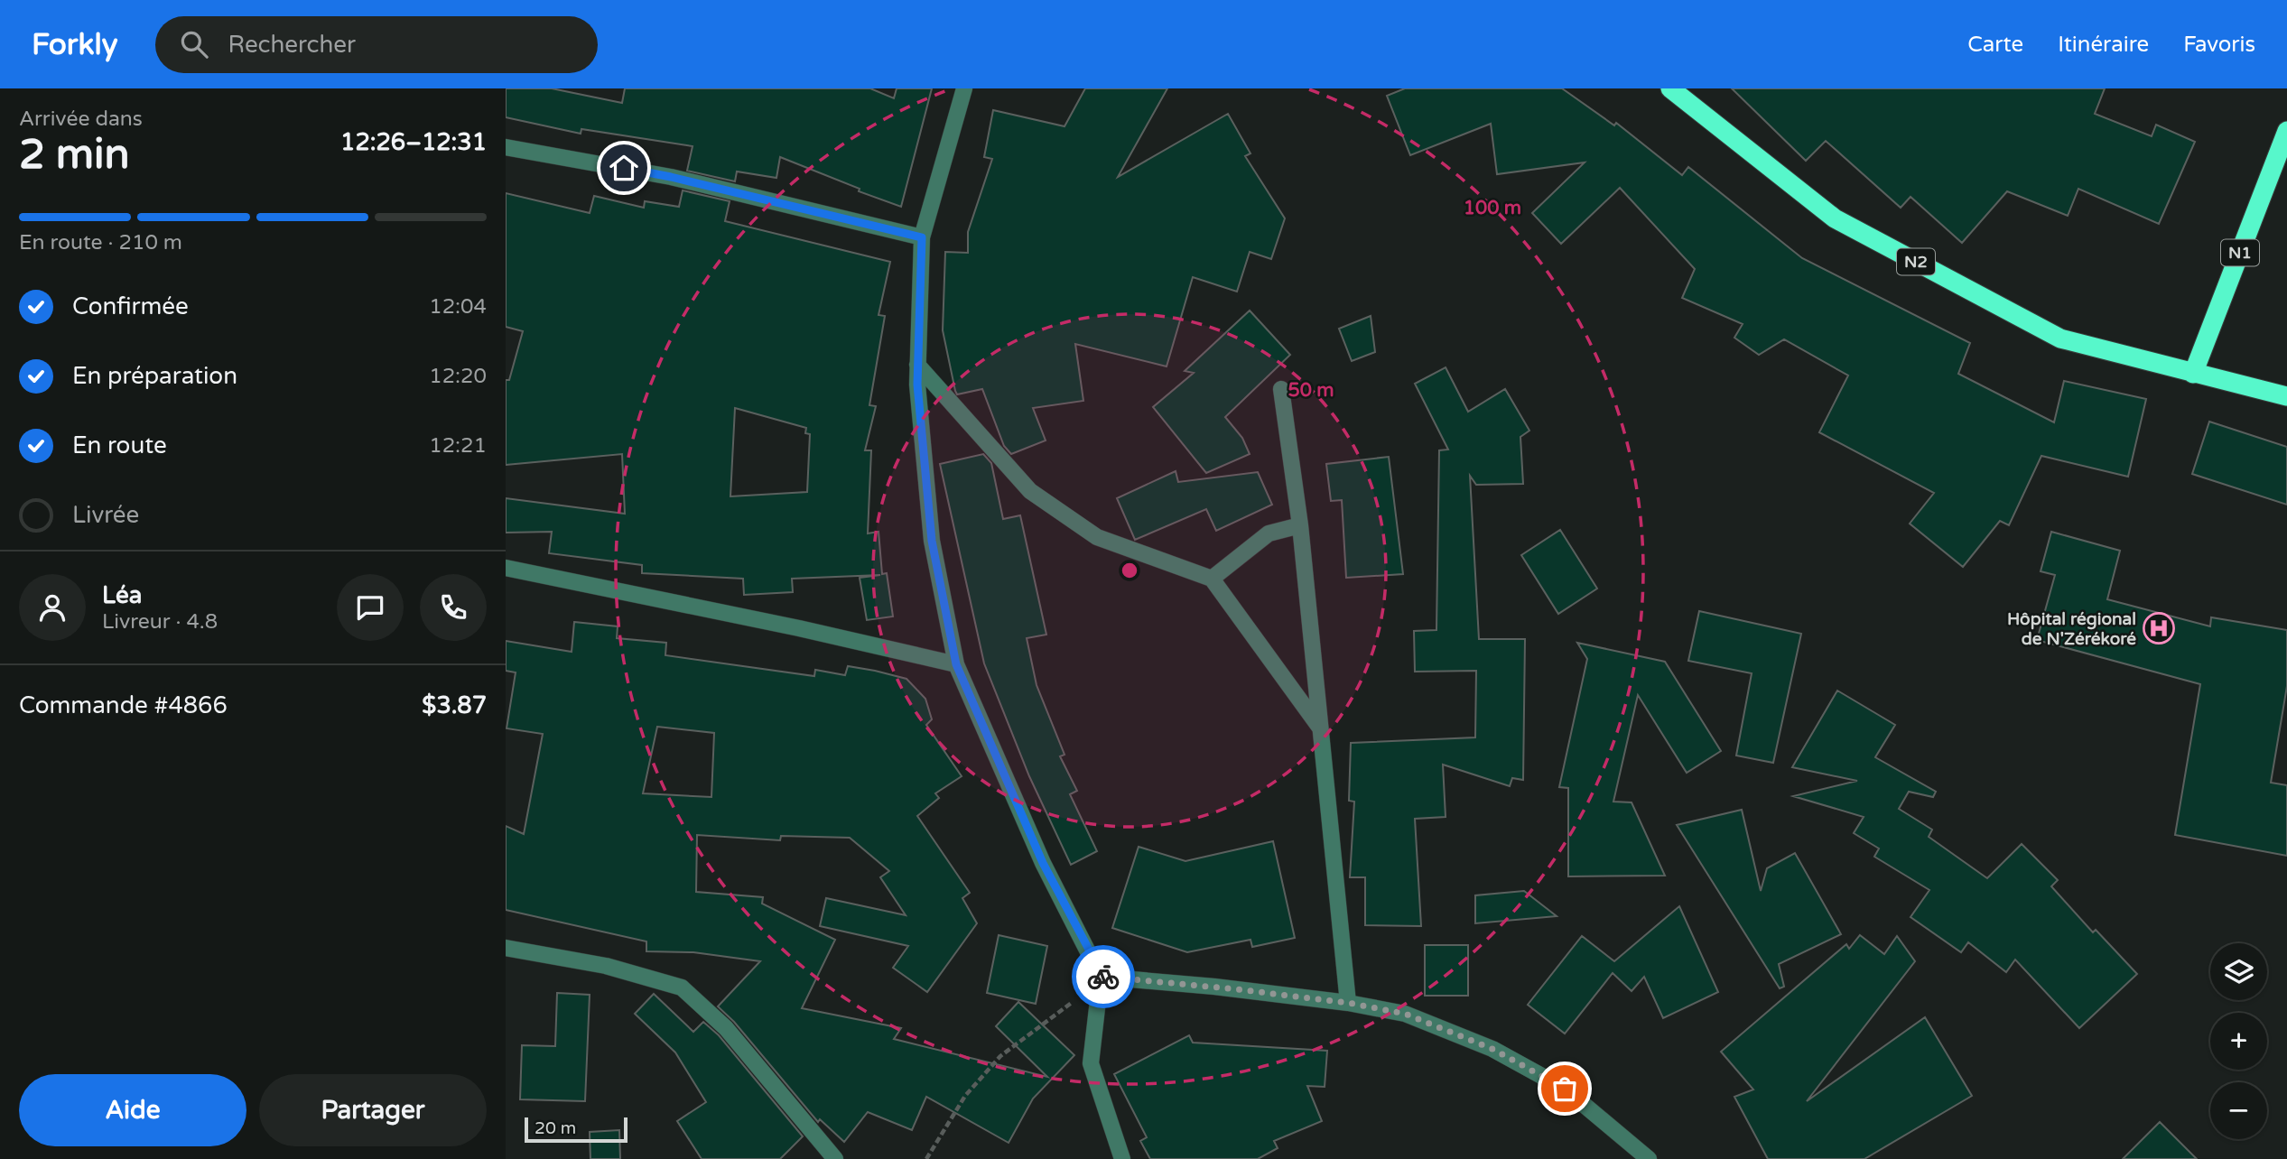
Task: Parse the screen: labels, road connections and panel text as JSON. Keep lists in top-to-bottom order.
{
  "streets": {
    "highway": ["N1", "N2"]
  },
  "crossings": [
    ["N1", "N2"]
  ],
  "places": {
    "hospital": ["Hôpital régional de N'Zérékoré"]
  },
  "scale_bar": "20 m",
  "page": {
    "header": "Forkly",
    "search": "Rechercher",
    "nav": ["Carte", "Itinéraire", "Favoris"],
    "heading": ["2 min", "Arrivée dans", "12:26–12:31"],
    "panel": [
      "Léa",
      "Livreur · 4.8",
      "Commande #4866",
      "$3.87"
    ],
    "bar": "En route · 210 m",
    "list": [
      ["Confirmée", "12:04"],
      ["En préparation", "12:20"],
      ["En route", "12:21"],
      "Livrée"
    ],
    "map_buttons": ["+", "−"],
    "buttons": ["Aide", "Partager"],
    "scale": "20 m"
  },
  "rings": ["100 m", "50 m"]
}
